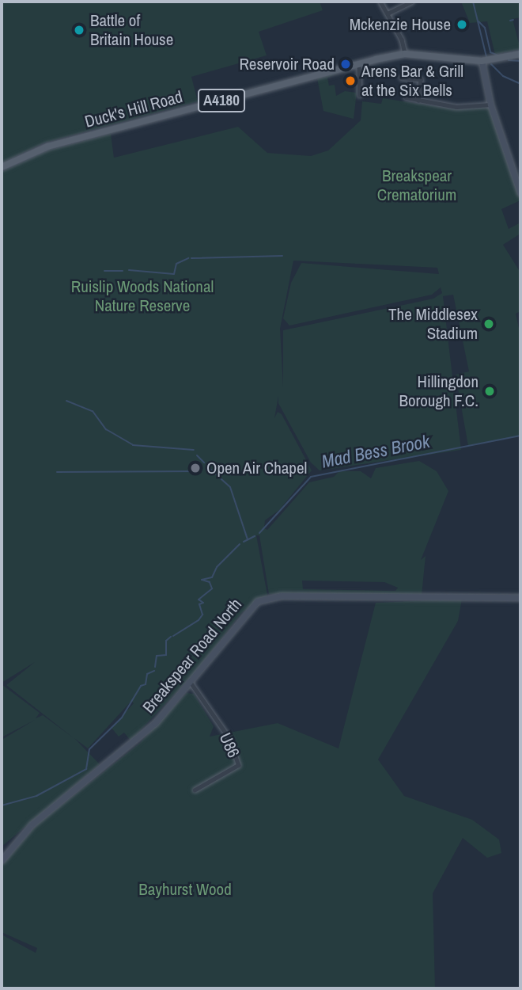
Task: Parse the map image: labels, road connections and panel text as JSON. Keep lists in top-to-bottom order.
{
  "streets": {
    "main road": ["A4180", "Duck's Hill Road"],
    "street": ["Breakspear Road North", "U86"]
  },
  "crossings": [
    ["A4180", "Duck's Hill Road"],
    ["Breakspear Road North", "U86"]
  ],
  "water": ["Mad Bess Brook"],
  "parks": ["Breakspear Crematorium", "Ruislip Woods National Nature Reserve", "Bayhurst Wood"],
  "places": [
    "Mckenzie House",
    "Battle of Britain House",
    "Reservoir Road",
    "Arens Bar & Grill at the Six Bells",
    "The Middlesex Stadium",
    "Hillingdon Borough F.C.",
    "Open Air Chapel"
  ]
}
